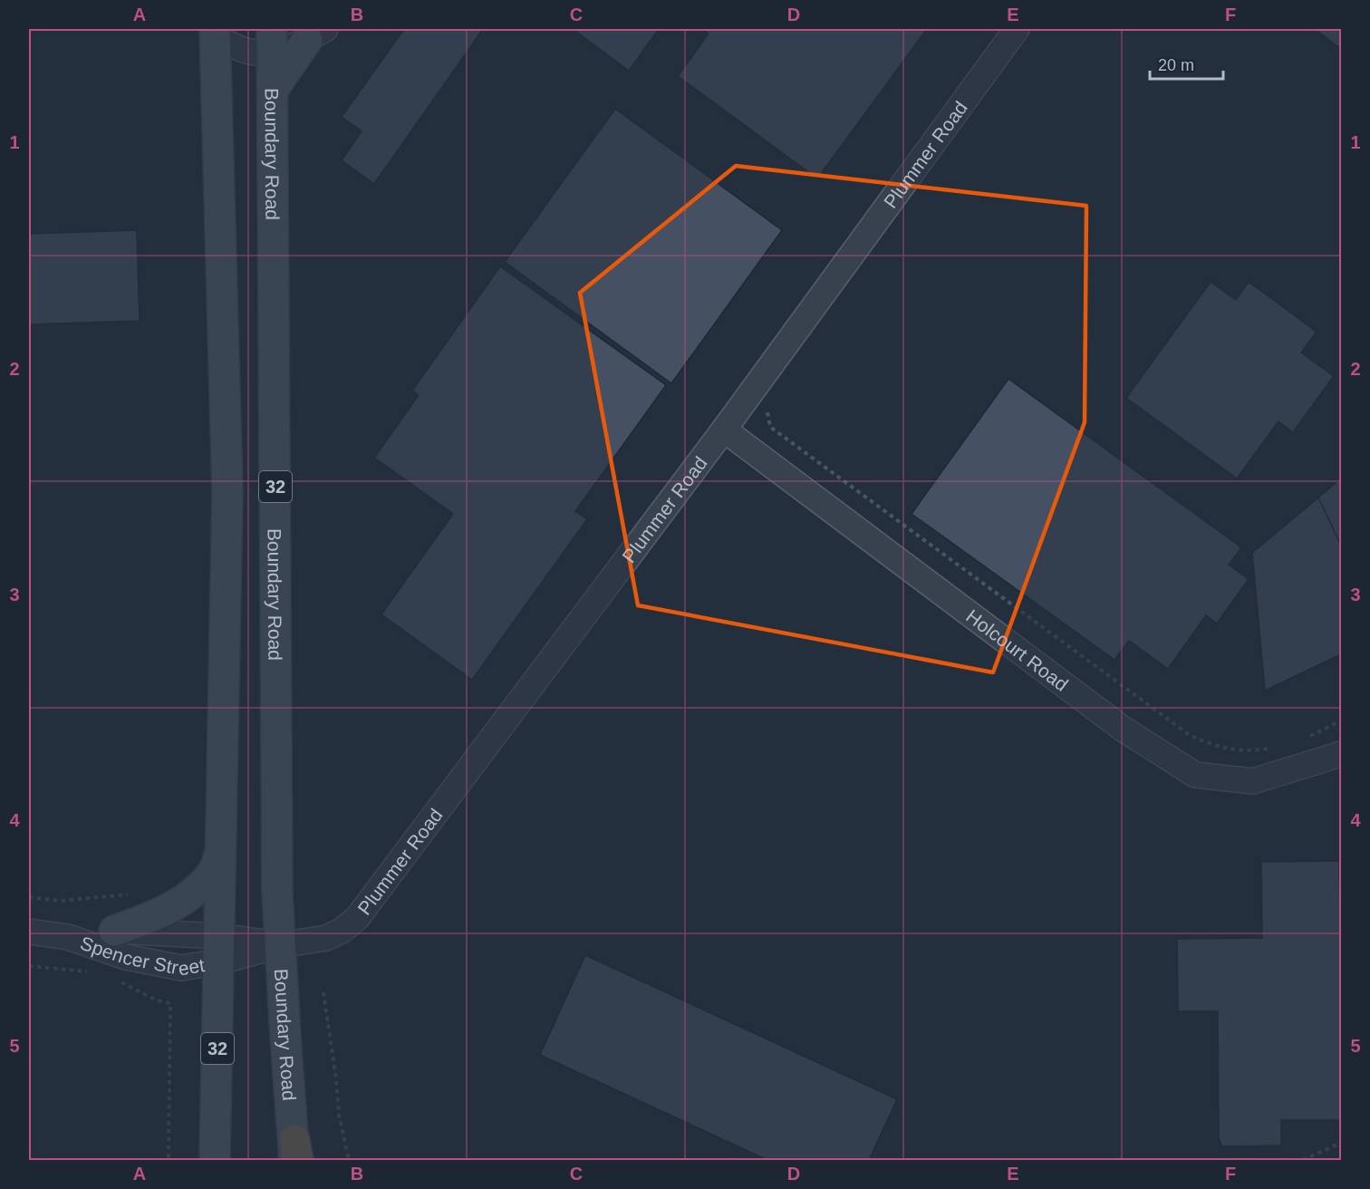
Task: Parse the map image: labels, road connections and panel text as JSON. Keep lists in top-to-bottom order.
{
  "streets": {
    "main road": ["Boundary Road", "32"],
    "street": ["Plummer Road", "Holcourt Road", "Spencer Street"]
  },
  "crossings": [
    ["Boundary Road", "Plummer Road"],
    ["Plummer Road", "32"],
    ["Plummer Road", "Holcourt Road"],
    ["Plummer Road", "Spencer Street"],
    ["32", "Spencer Street"]
  ],
  "scale_bar": "20 m",
  "grid": {
    "columns": [
      "A",
      "B",
      "C",
      "D",
      "E",
      "F"
    ],
    "rows": [
      "1",
      "2",
      "3",
      "4",
      "5"
    ]
  }
}
